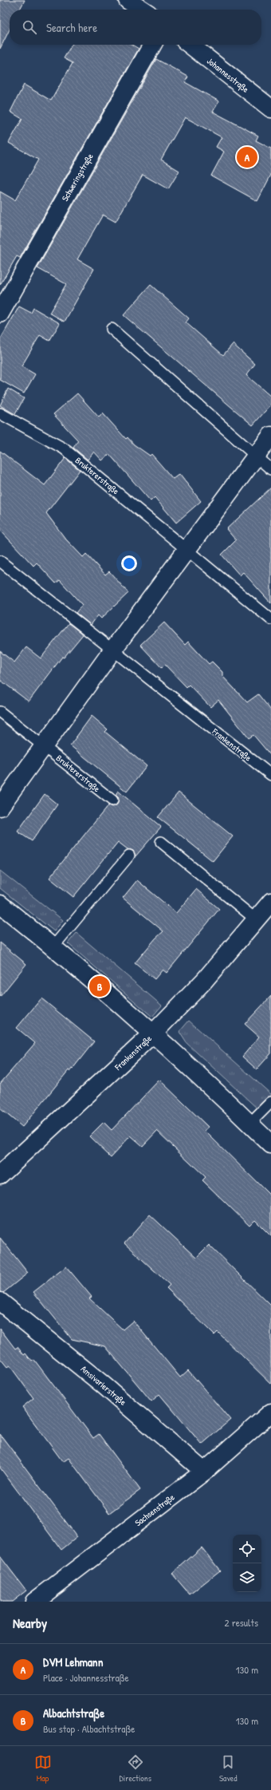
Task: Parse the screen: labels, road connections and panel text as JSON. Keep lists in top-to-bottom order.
{
  "streets": {
    "street": [
      "Johannesstraße",
      "Schweringstraße",
      "Frankenstraße",
      "Amsivarierstraße",
      "Sachsenstraße"
    ],
    "lane": ["Bruktererstraße"]
  },
  "crossings": [
    ["Amsivarierstraße", "Sachsenstraße"]
  ],
  "page": {
    "search": "Search here",
    "pins": ["A", "B"],
    "heading": ["Nearby", "2 results"],
    "list": [
      {
        "mark": "A",
        "name": "DVM Lehmann",
        "note": "Place · Johannesstraße",
        "value": "130 m"
      },
      {
        "mark": "B",
        "name": "Albachtstraße",
        "note": "Bus stop · Albachtstraße",
        "value": "130 m"
      }
    ],
    "nav": ["Map", "Directions", "Saved"]
  }
}
